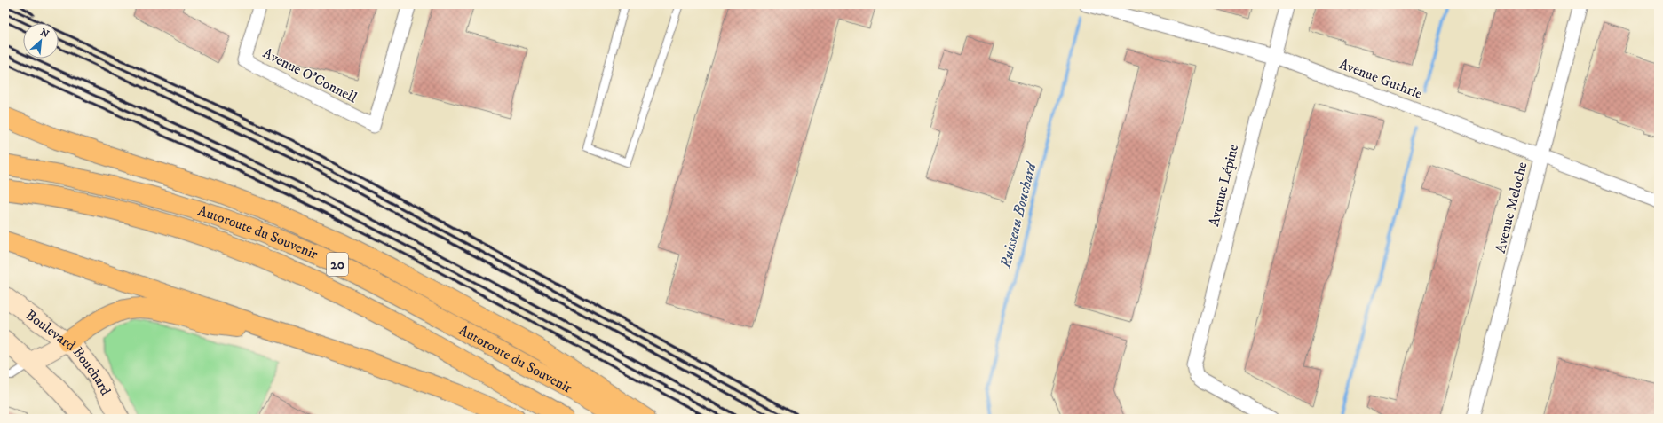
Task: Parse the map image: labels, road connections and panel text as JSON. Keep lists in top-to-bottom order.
{
  "streets": {
    "highway": ["Autoroute du Souvenir", "20"],
    "main road": ["Boulevard Bouchard"],
    "street": [
      "Avenue O'Connell",
      "Avenue Guthrie",
      "Avenue Lépine",
      "Avenue Meloche"
    ]
  },
  "crossings": [
    ["Avenue Guthrie", "Avenue Lépine"],
    ["Avenue Guthrie", "Avenue Meloche"]
  ],
  "water": ["Ruisseau Bouchard"],
  "north": "top right"
}
